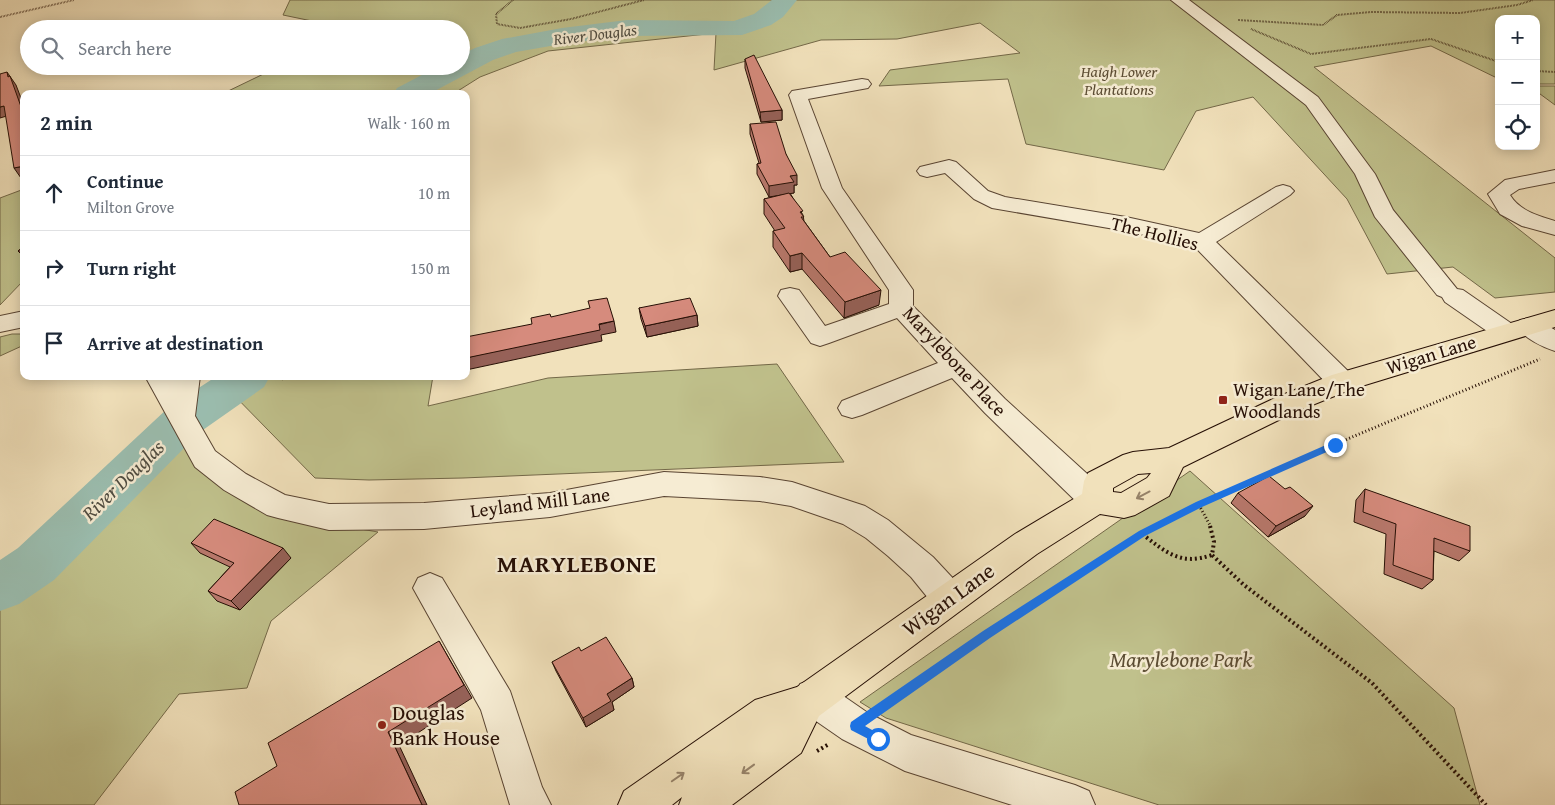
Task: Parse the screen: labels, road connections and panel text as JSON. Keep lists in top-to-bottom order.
{
  "streets": {
    "highway": ["Wigan Lane"],
    "street": ["The Hollies", "Marylebone Place", "Leyland Mill Lane"]
  },
  "crossings": [
    ["The Hollies", "Wigan Lane"],
    ["Wigan Lane", "Marylebone Place"],
    ["Wigan Lane", "Leyland Mill Lane"]
  ],
  "districts": ["MARYLEBONE"],
  "water": ["River Douglas"],
  "parks": ["Haigh Lower Plantations", "Marylebone Park"],
  "places": {
    "transit": ["Wigan Lane/The Woodlands"],
    "other": ["Douglas Bank House"]
  },
  "page": {
    "map_buttons": ["+", "−"],
    "search": "Search here",
    "heading": ["2 min", "Walk · 160 m"],
    "list": [
      ["Continue", "Milton Grove", "10 m"],
      ["Turn right", "150 m"],
      "Arrive at destination"
    ]
  }
}
